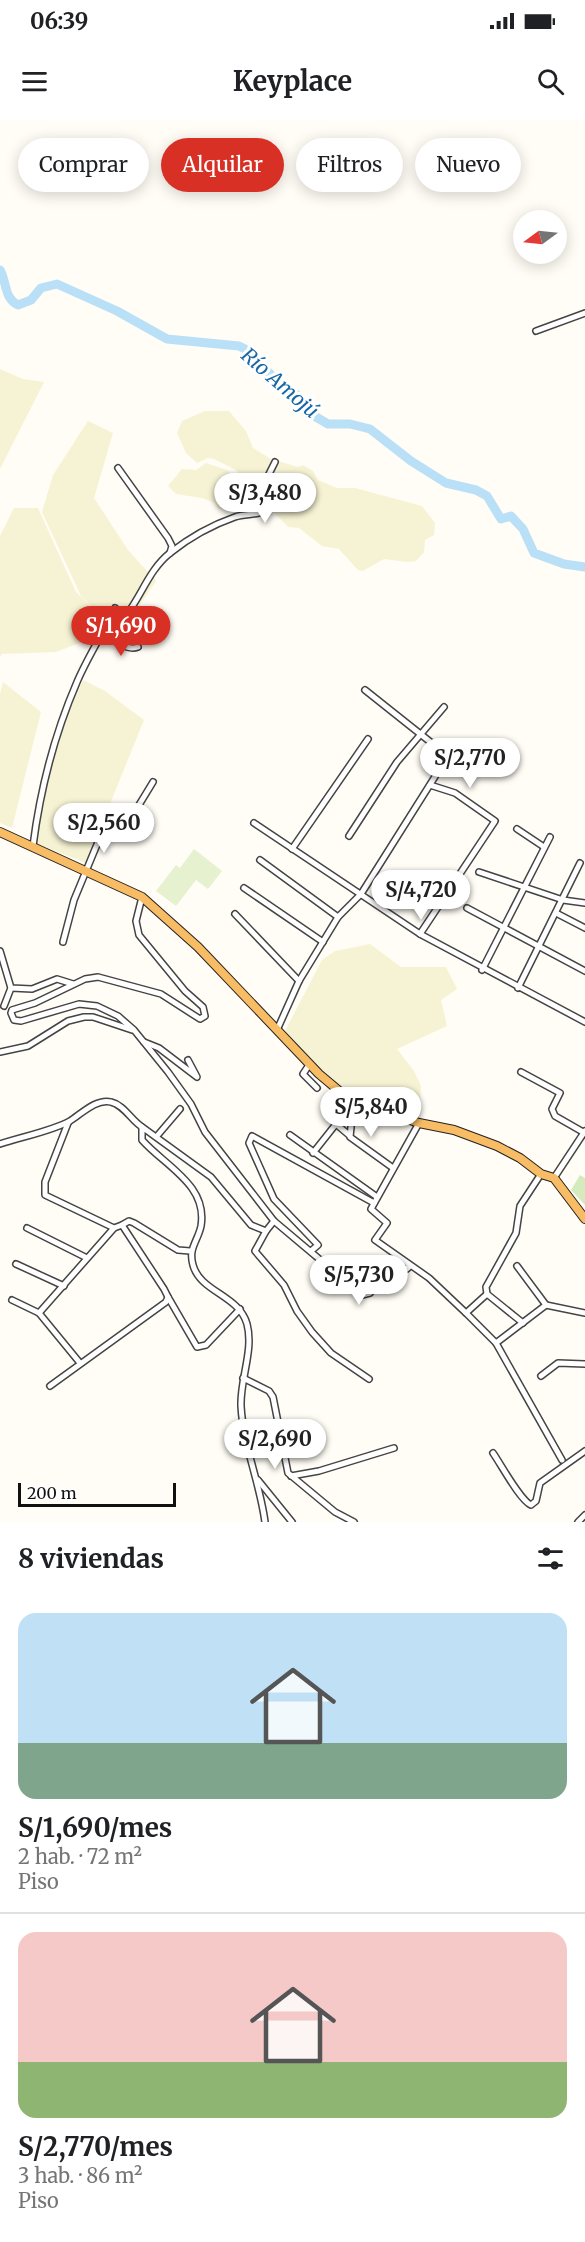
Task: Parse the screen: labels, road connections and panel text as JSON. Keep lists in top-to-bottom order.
{
  "water": ["Río Amojú"],
  "scale_bar": "200 m",
  "north": "left",
  "page": {
    "status": "06:39",
    "header": "Keyplace",
    "chip": [
      "Comprar",
      "Alquilar",
      "Filtros",
      "Nuevo"
    ],
    "price": [
      "S/3,480",
      "S/1,690",
      "S/2,770",
      "S/2,560",
      "S/4,720",
      "S/5,840",
      "S/5,730",
      "S/2,690"
    ],
    "scale": "200 m",
    "heading": "8 viviendas",
    "list": [
      {
        "name": "S/1,690/mes",
        "note": "2 hab. · 72 m² · Piso"
      },
      {
        "name": "S/2,770/mes",
        "note": "3 hab. · 86 m² · Piso"
      }
    ]
  }
}
